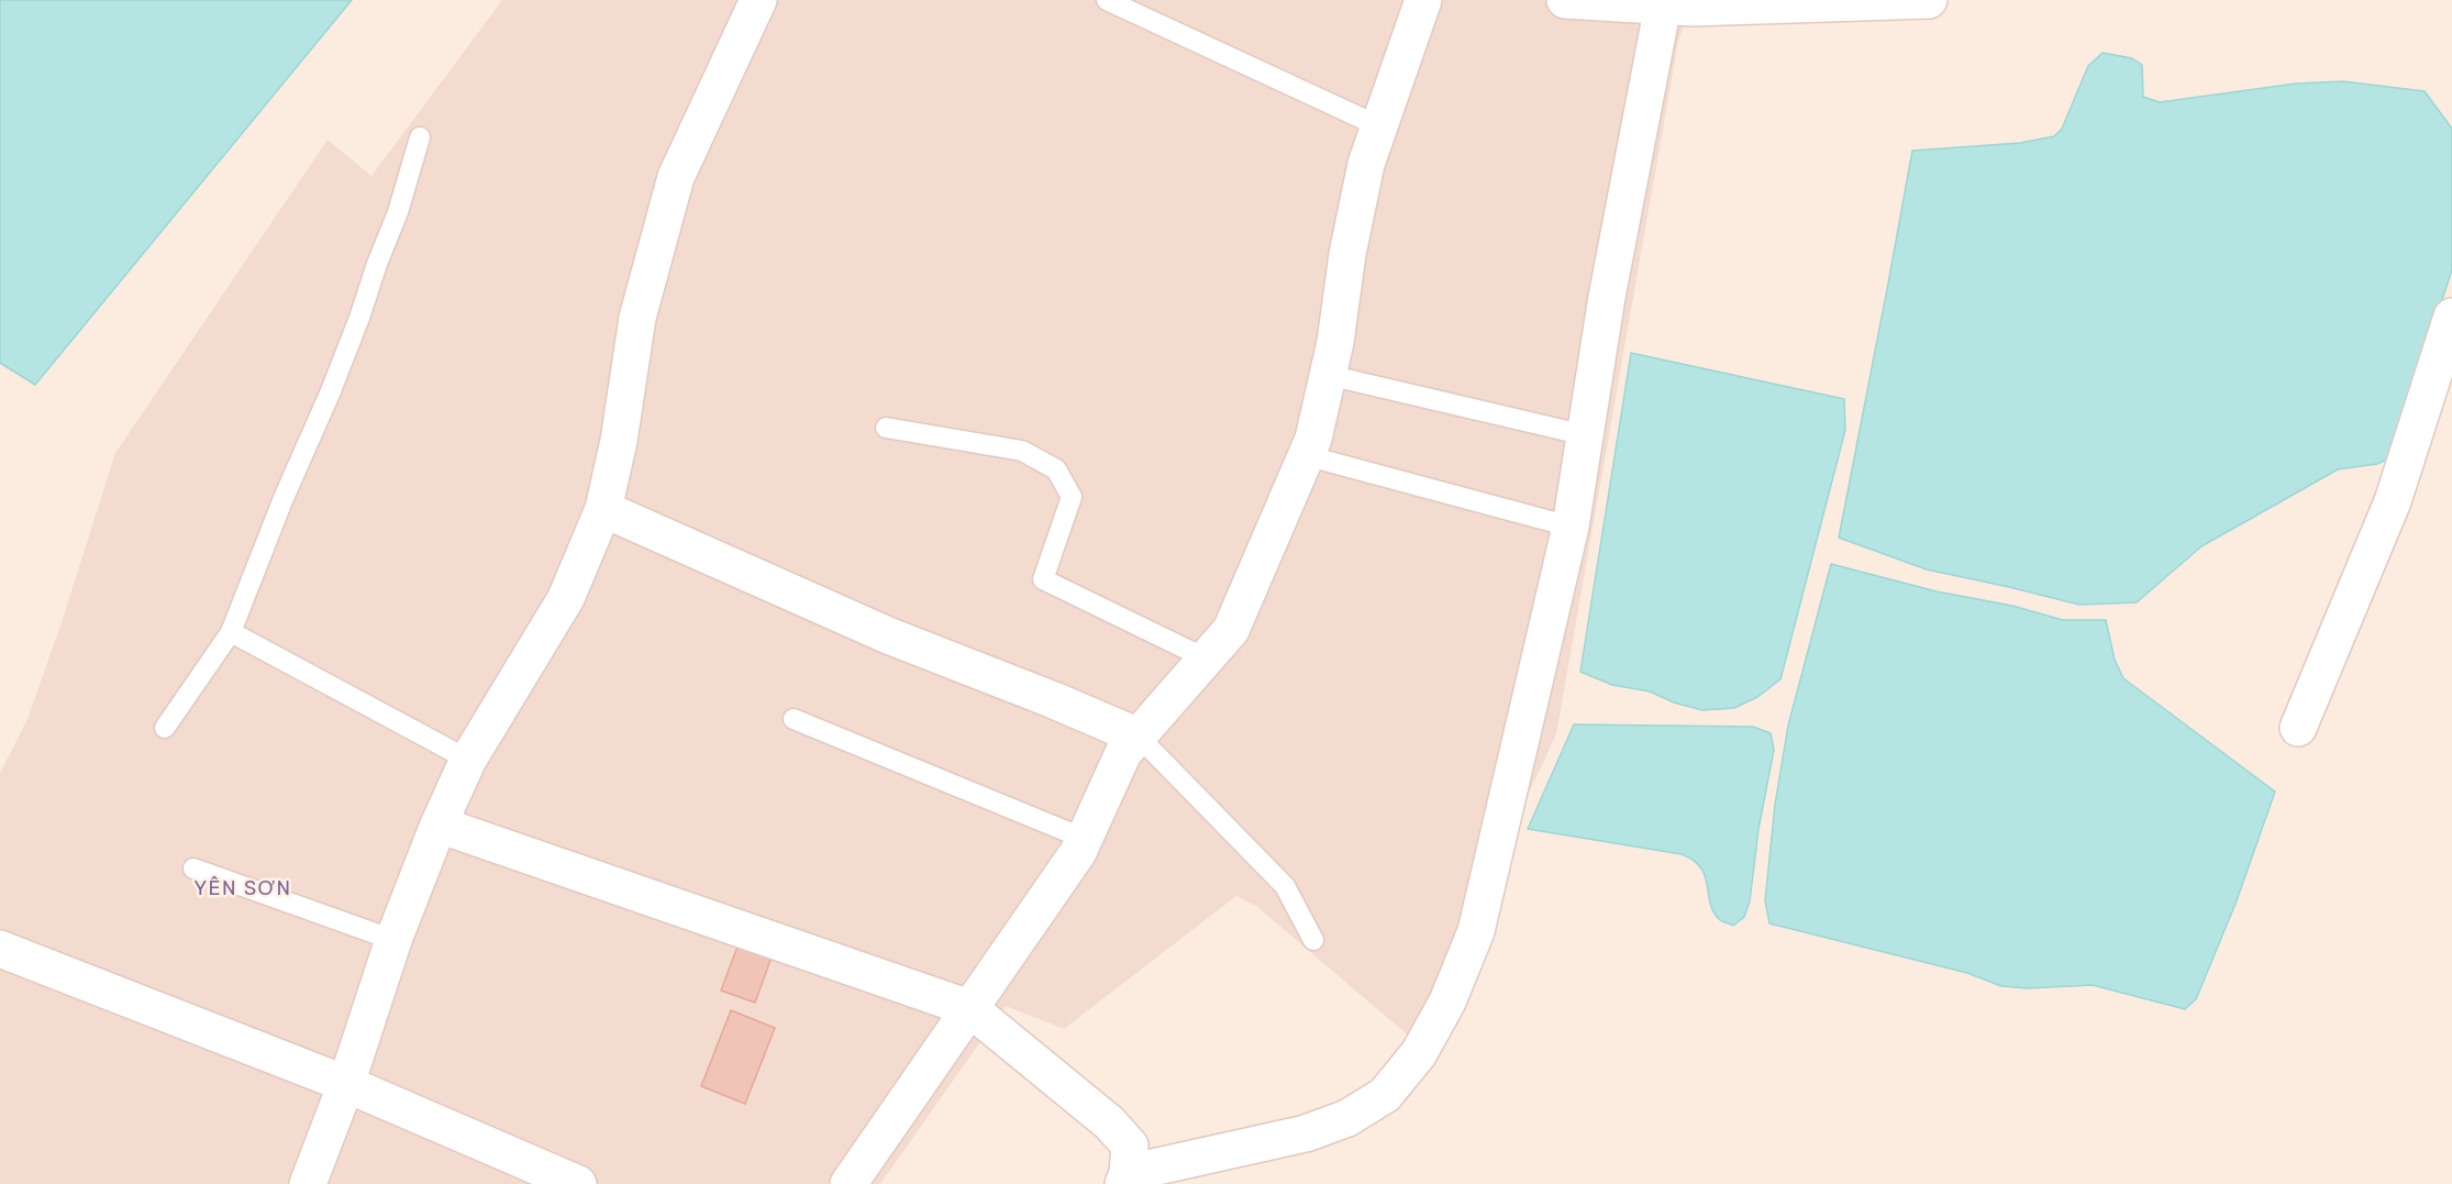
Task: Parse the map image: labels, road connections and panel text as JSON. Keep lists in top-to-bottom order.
{
  "districts": ["YÊN SƠN"]
}
